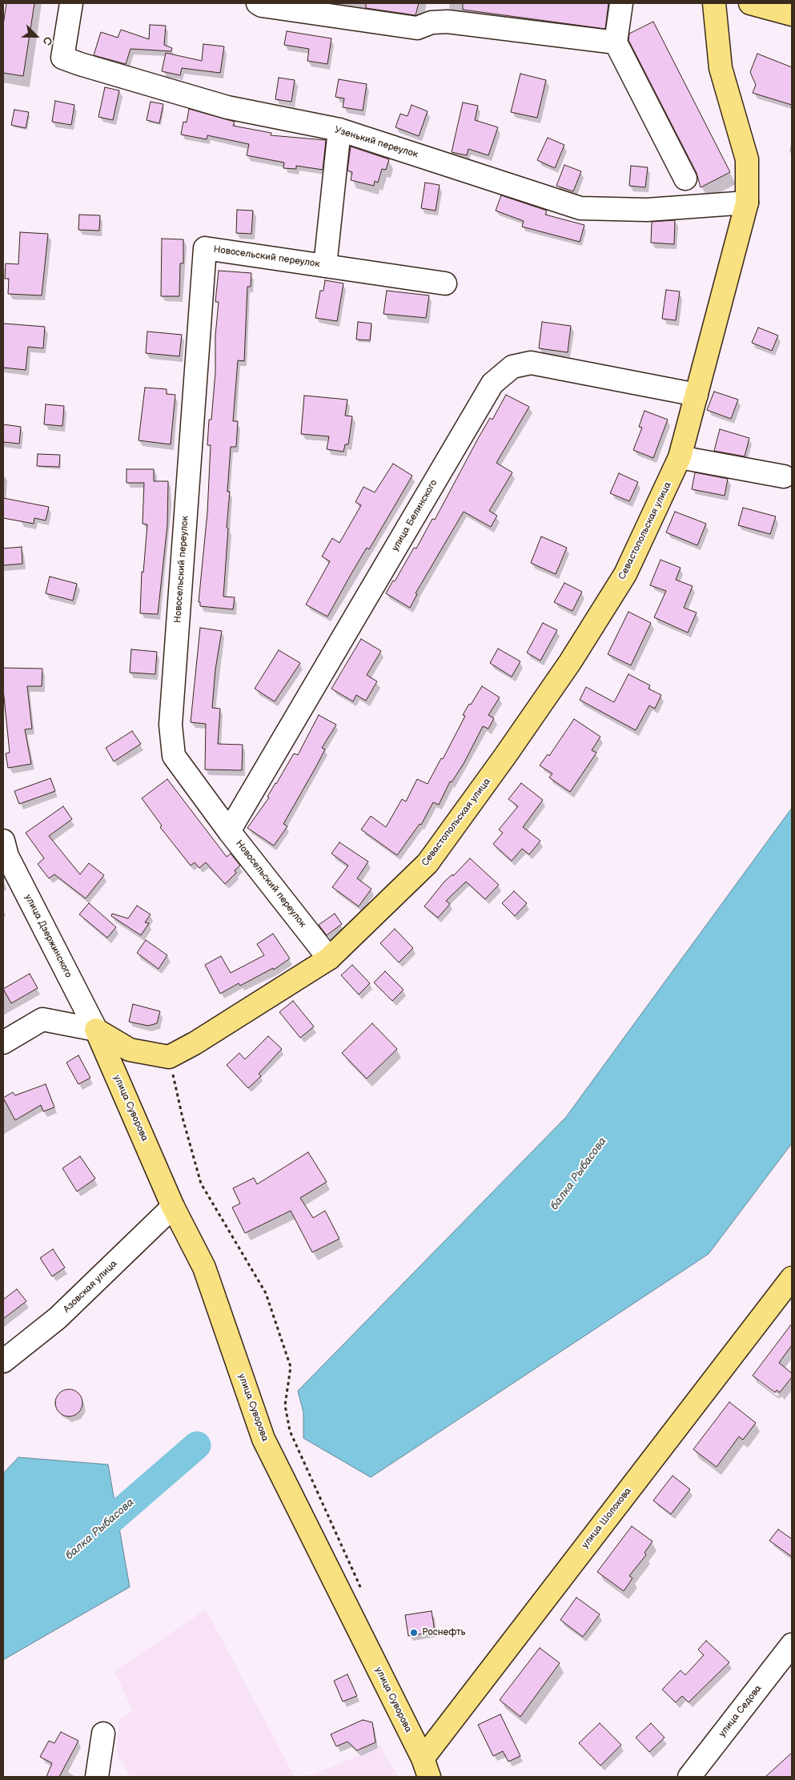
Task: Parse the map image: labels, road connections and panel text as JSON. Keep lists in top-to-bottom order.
{
  "streets": {
    "main road": ["Севастопольская улица", "улица Суворова", "улица Шолохова"],
    "street": [
      "Узенький переулок",
      "Новосельский переулок",
      "улица Белинского",
      "улица Дзержинского",
      "Азовская улица",
      "улица Седова"
    ]
  },
  "crossings": [
    ["Узенький переулок", "Новосельский переулок"],
    ["Узенький переулок", "Севастопольская улица"],
    ["Новосельский переулок", "улица Белинского"],
    ["Новосельский переулок", "Севастопольская улица"],
    ["улица Белинского", "Севастопольская улица"],
    ["улица Дзержинского", "улица Суворова"],
    ["улица Суворова", "Азовская улица"],
    ["улица Суворова", "улица Шолохова"]
  ],
  "water": ["балка Рыбасова"],
  "places": ["Роснефть"],
  "north": "bottom right"
}
